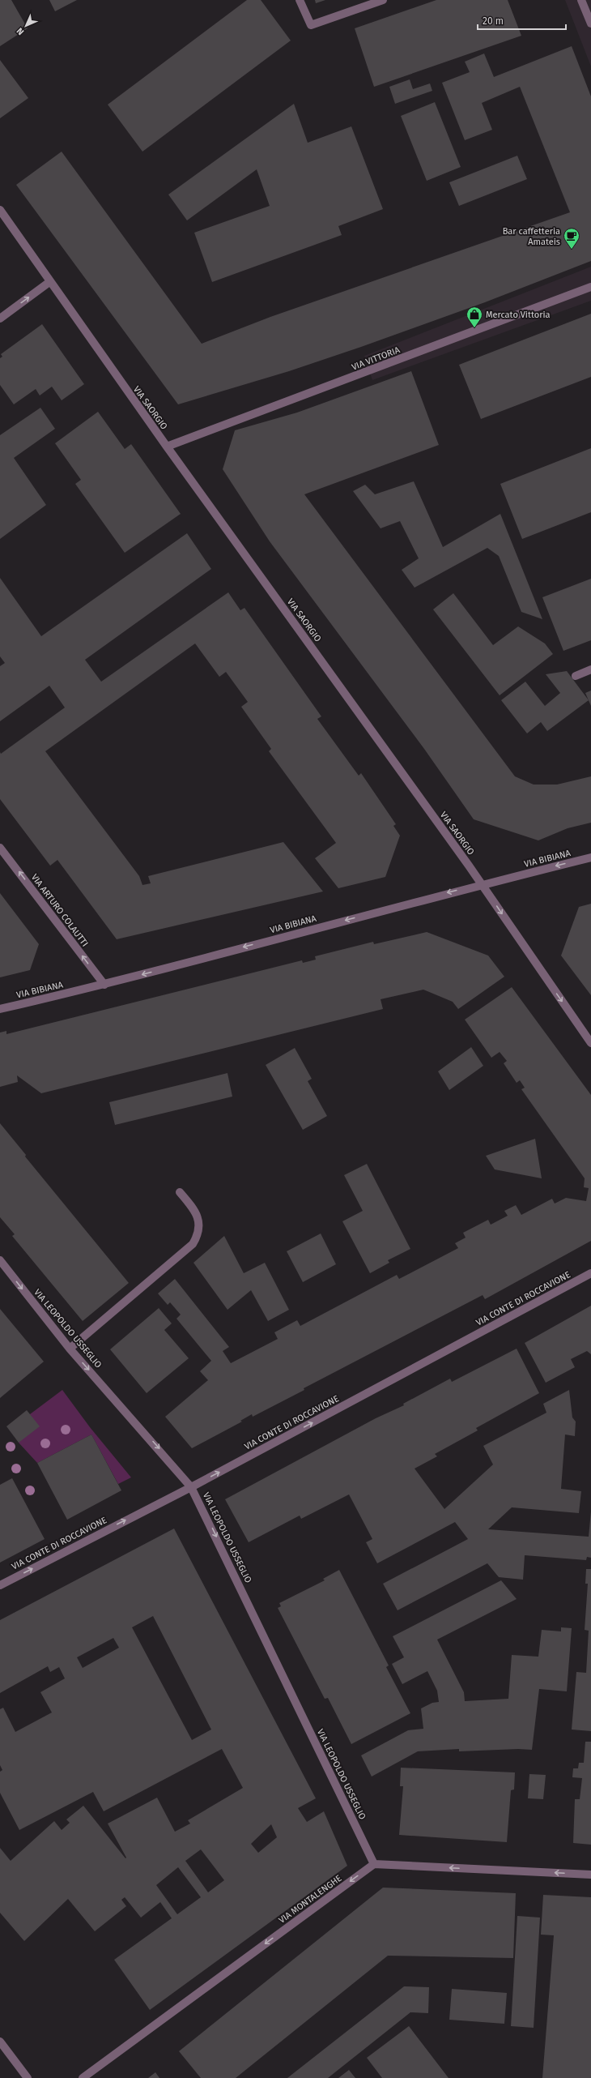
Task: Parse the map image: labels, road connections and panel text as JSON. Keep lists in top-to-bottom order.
{
  "streets": {
    "street": [
      "VIA VITTORIA",
      "VIA SAORGIO",
      "VIA BIBIANA",
      "VIA ARTURO COLAUTTI",
      "VIA CONTE DI ROCCAVIONE",
      "VIA LEOPOLDO USSEGLIO",
      "VIA MONTALENGHE"
    ]
  },
  "crossings": [
    ["VIA VITTORIA", "VIA SAORGIO"],
    ["VIA SAORGIO", "VIA BIBIANA"],
    ["VIA BIBIANA", "VIA ARTURO COLAUTTI"],
    ["VIA CONTE DI ROCCAVIONE", "VIA LEOPOLDO USSEGLIO"],
    ["VIA LEOPOLDO USSEGLIO", "VIA MONTALENGHE"]
  ],
  "one_way": [
    "VIA BIBIANA",
    "VIA ARTURO COLAUTTI",
    "VIA CONTE DI ROCCAVIONE",
    "VIA LEOPOLDO USSEGLIO",
    "VIA MONTALENGHE"
  ],
  "places": {
    "cafe": ["Bar caffetteria Amateis"],
    "shop": ["Mercato Vittoria"]
  },
  "scale_bar": "20 m",
  "north": "bottom left"
}
